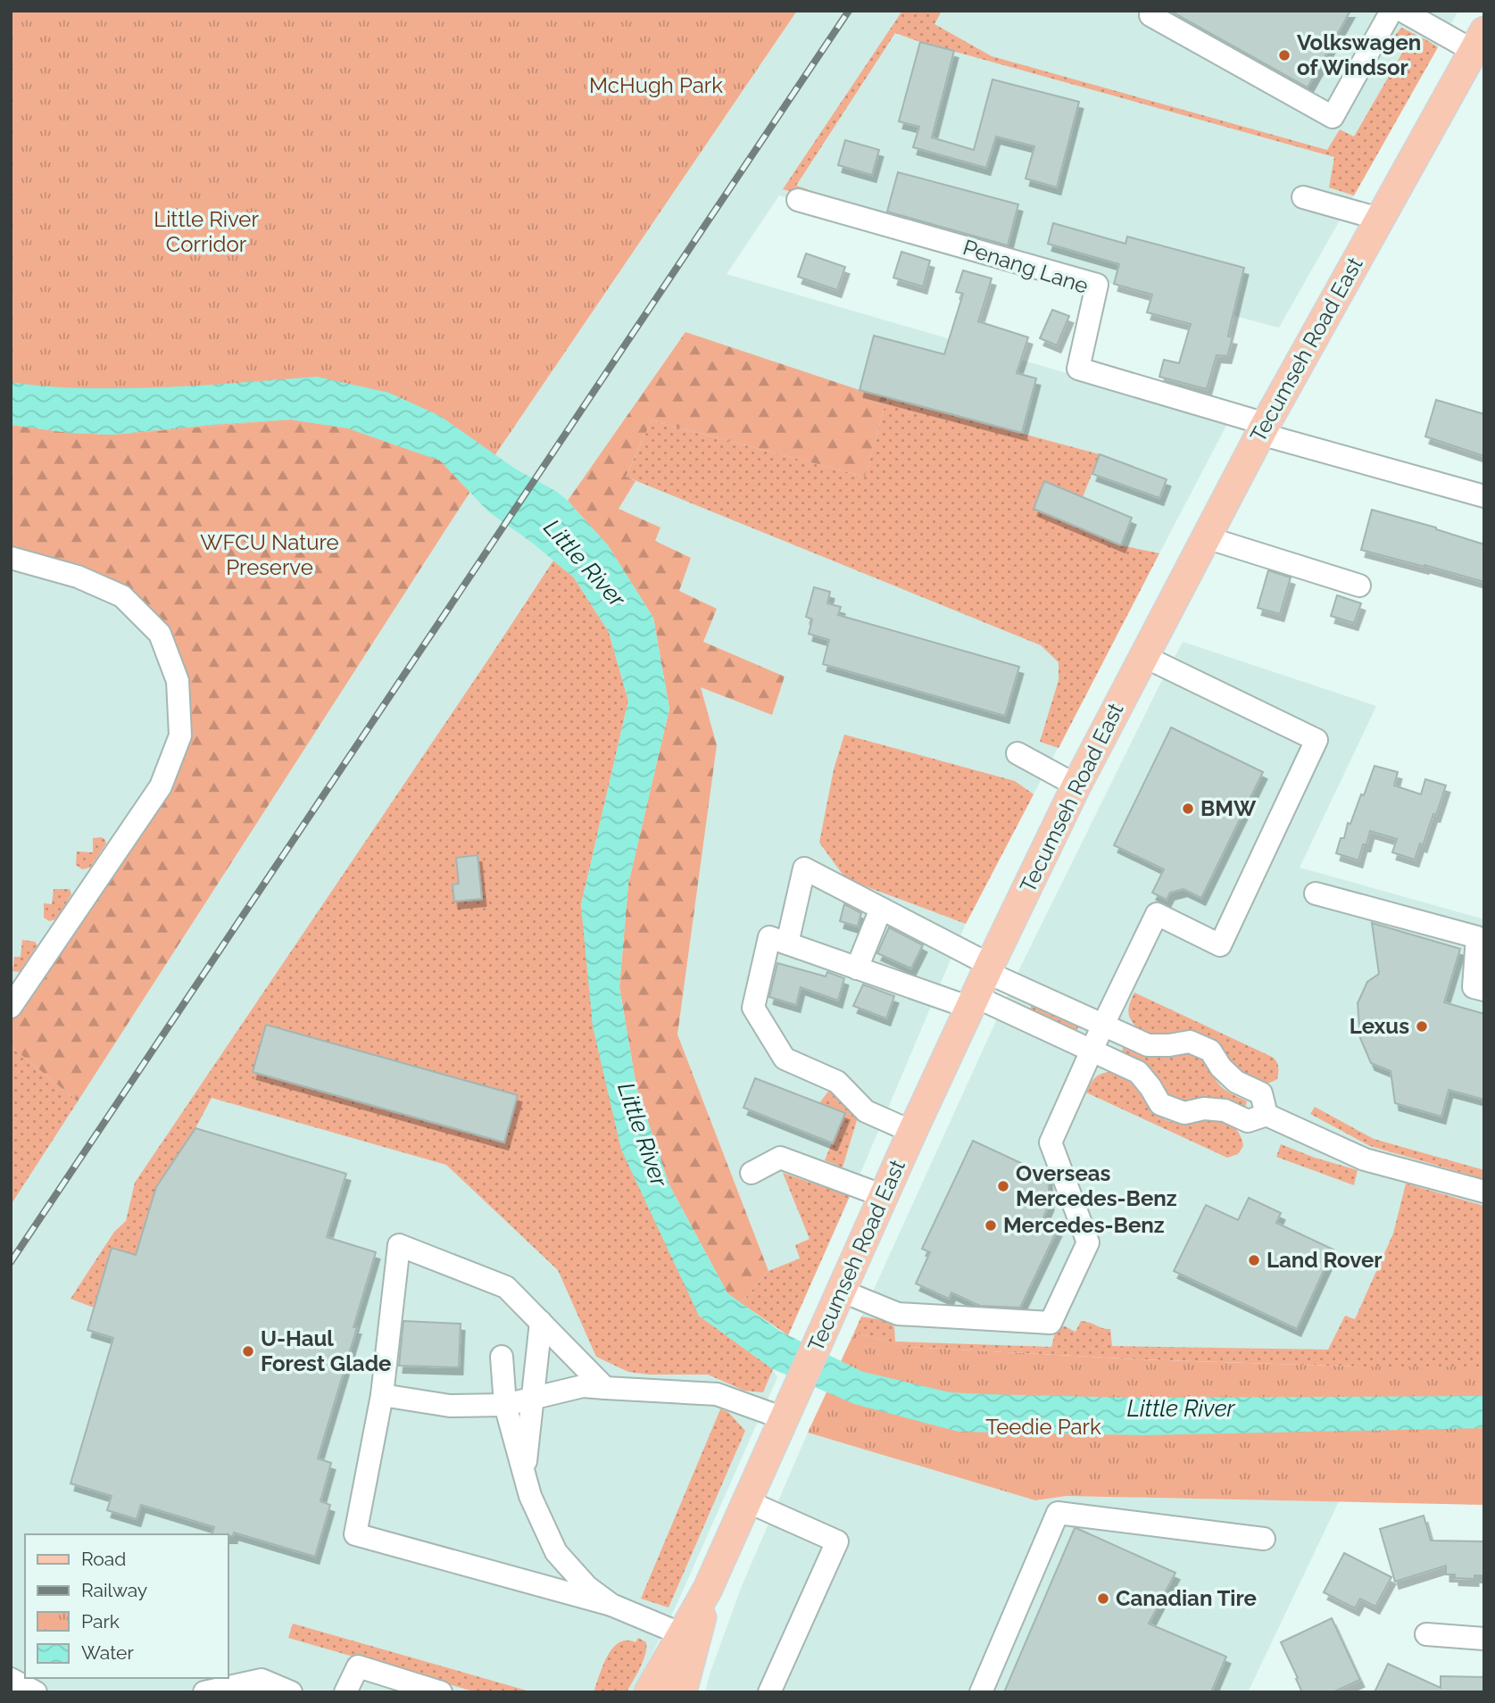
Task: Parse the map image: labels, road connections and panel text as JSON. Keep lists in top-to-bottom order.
{
  "streets": {
    "main road": ["Tecumseh Road East"],
    "street": ["Penang Lane"]
  },
  "crossings": [
    ["Penang Lane", "Tecumseh Road East"]
  ],
  "water": ["Little River"],
  "parks": [
    "McHugh Park",
    "Little River Corridor",
    "WFCU Nature Preserve",
    "Teedie Park"
  ],
  "places": [
    "Volkswagen of Windsor",
    "BMW",
    "Lexus",
    "Overseas Mercedes-Benz",
    "Mercedes-Benz",
    "Land Rover",
    "U-Haul Forest Glade",
    "Canadian Tire"
  ],
  "legend": [
    "Road",
    "Railway",
    "Park",
    "Water"
  ]
}
